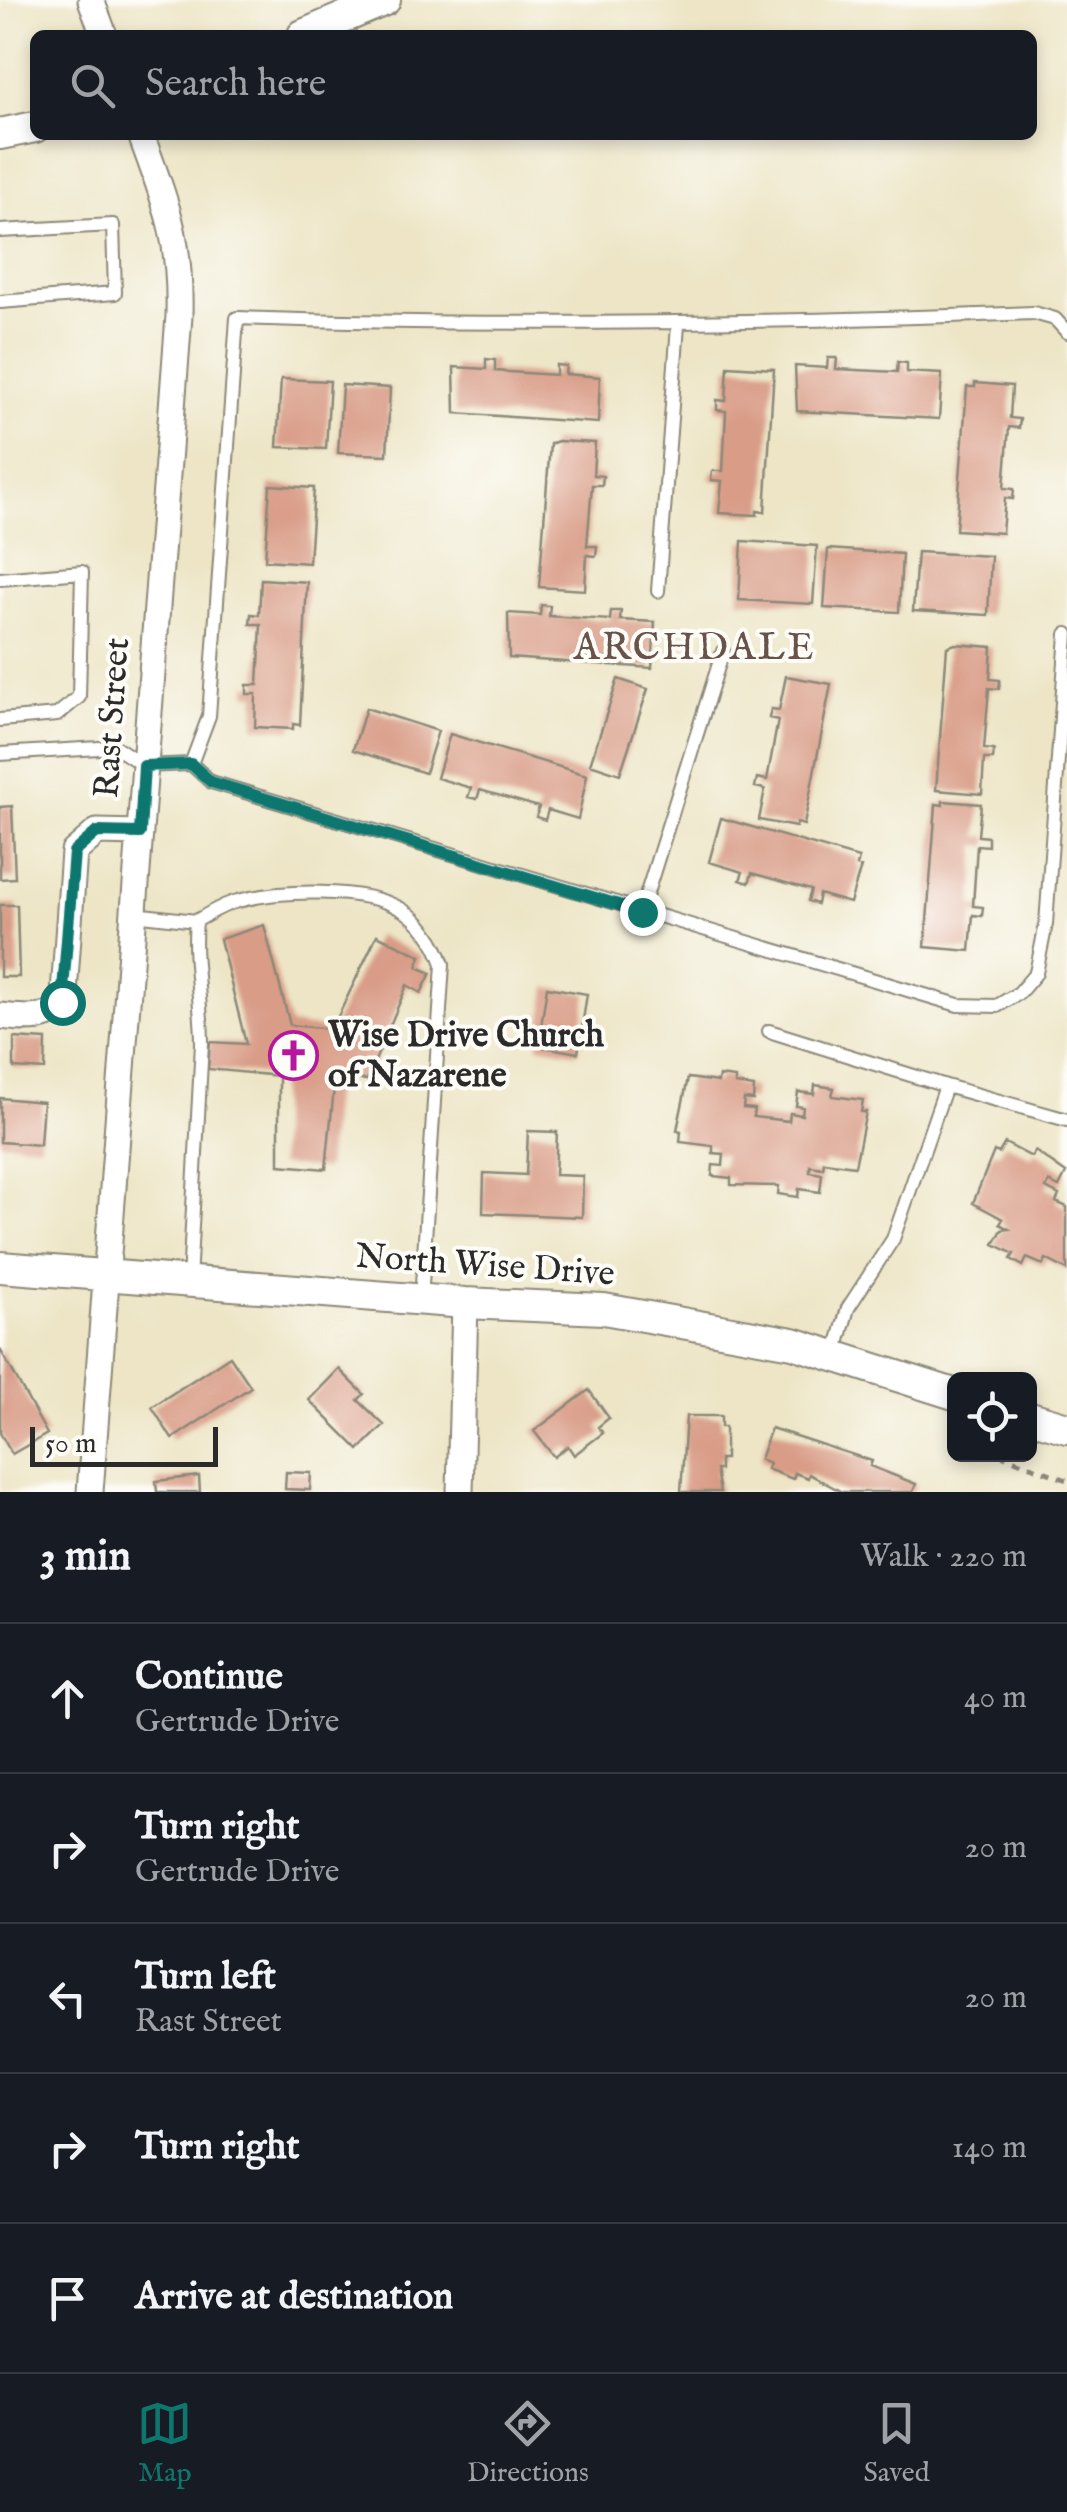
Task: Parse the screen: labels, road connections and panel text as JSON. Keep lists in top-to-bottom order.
{
  "streets": {
    "street": ["Rast Street", "North Wise Drive"]
  },
  "crossings": [
    ["Rast Street", "North Wise Drive"]
  ],
  "districts": ["ARCHDALE"],
  "places": {
    "church": ["Wise Drive Church of Nazarene"]
  },
  "scale_bar": "50 m",
  "page": {
    "search": "Search here",
    "scale": "50 m",
    "heading": ["3 min", "Walk · 220 m"],
    "list": [
      ["Continue", "Gertrude Drive", "40 m"],
      ["Turn right", "Gertrude Drive", "20 m"],
      ["Turn left", "Rast Street", "20 m"],
      ["Turn right", "140 m"],
      "Arrive at destination"
    ],
    "nav": ["Map", "Directions", "Saved"]
  }
}
